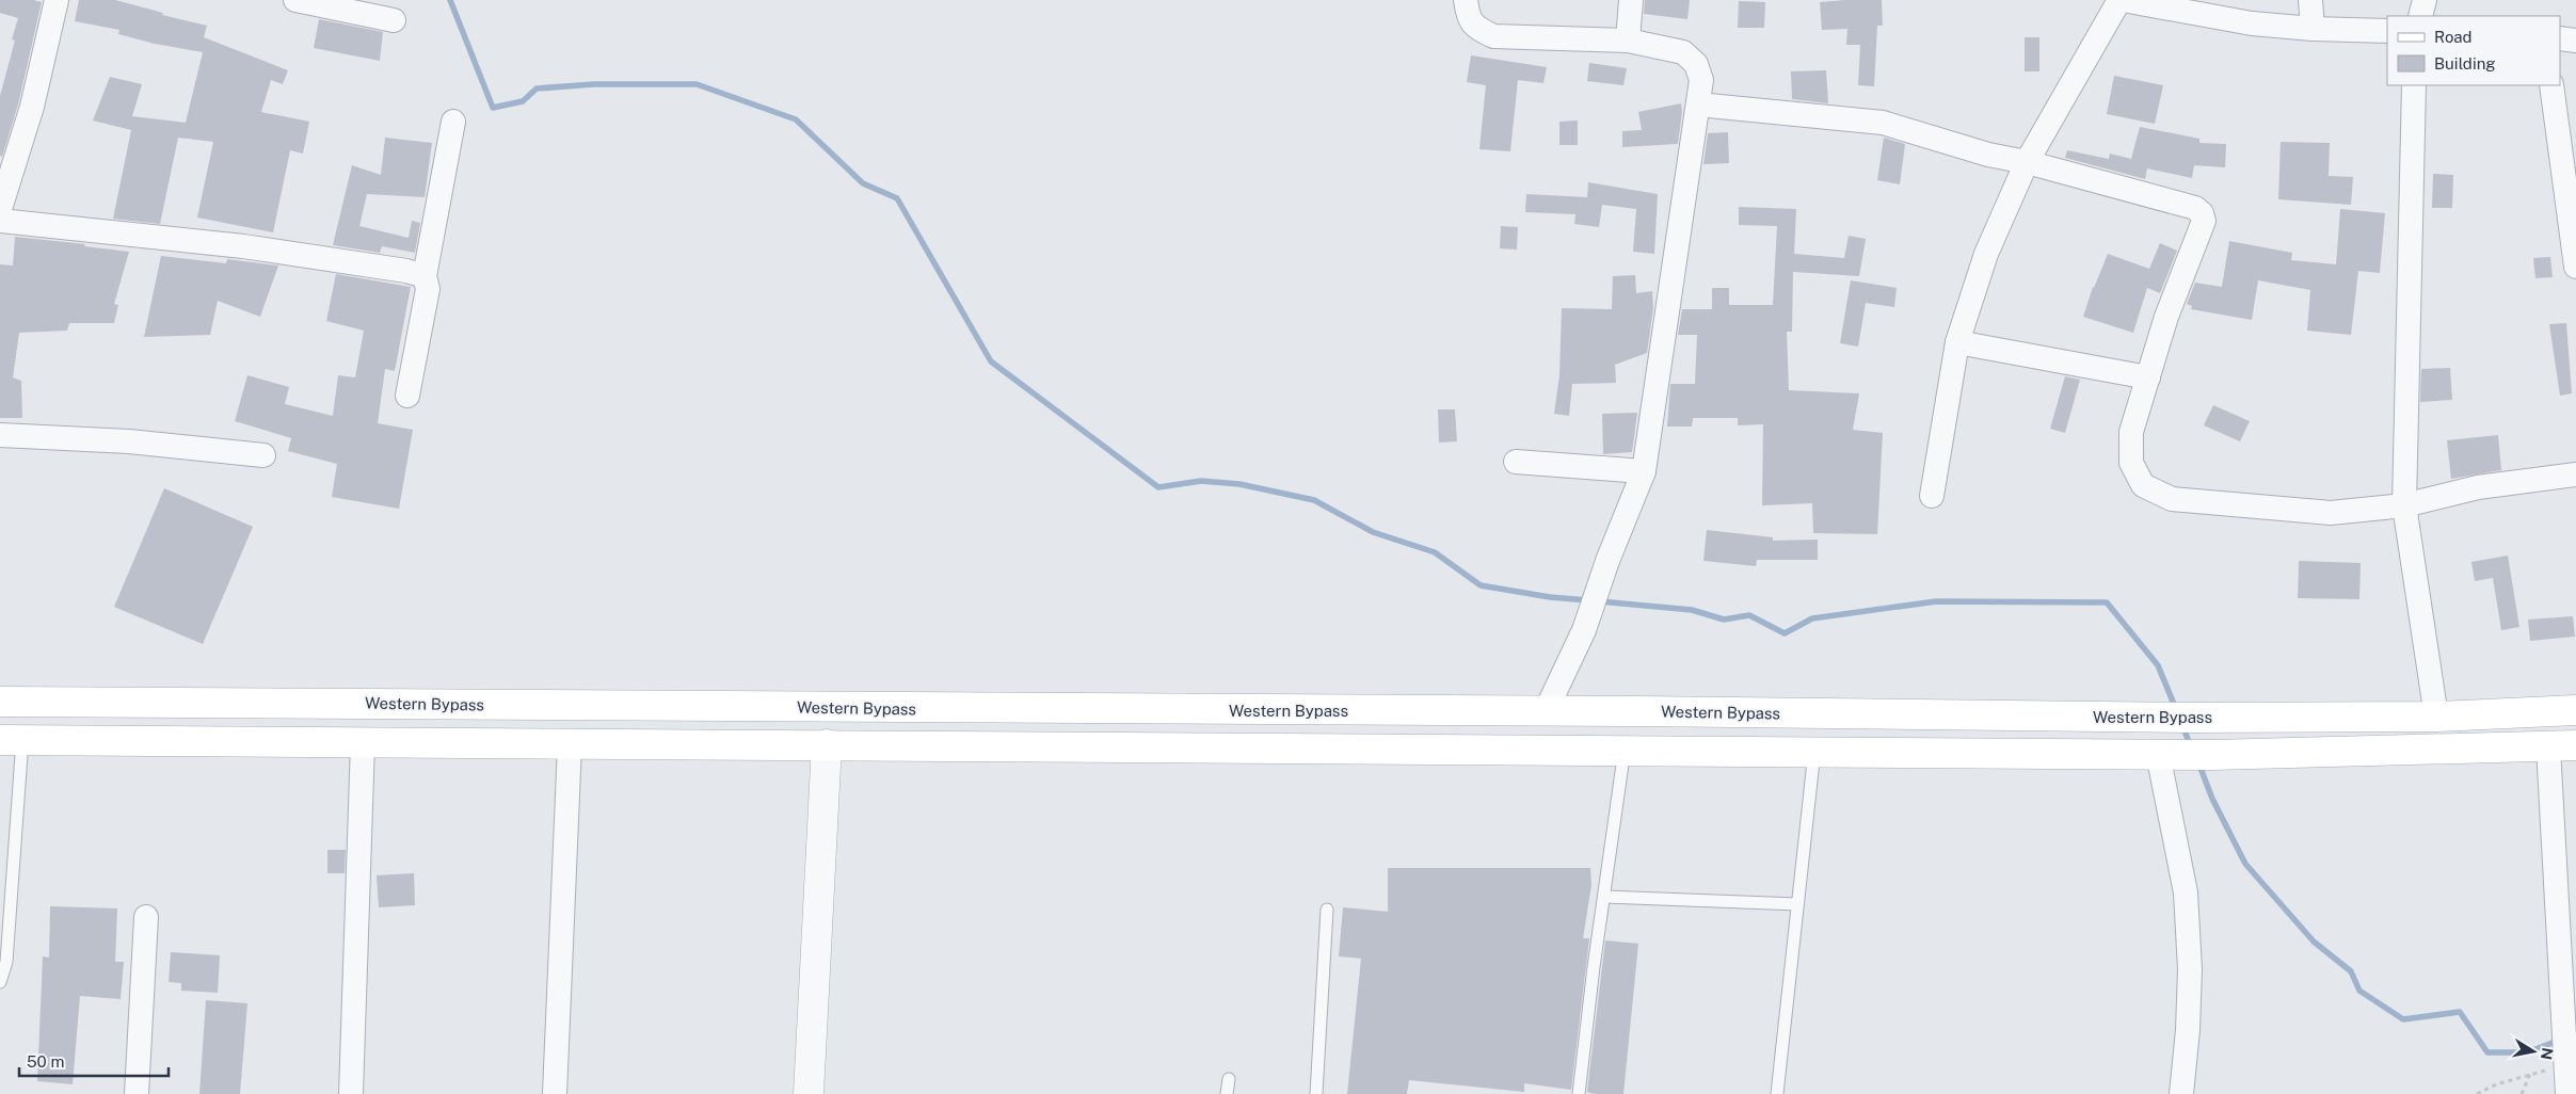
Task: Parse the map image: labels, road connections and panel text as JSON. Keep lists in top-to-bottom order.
{
  "streets": {
    "main road": ["Western Bypass"]
  },
  "legend": ["Road", "Building"],
  "scale_bar": "50 m",
  "north": "right"
}
